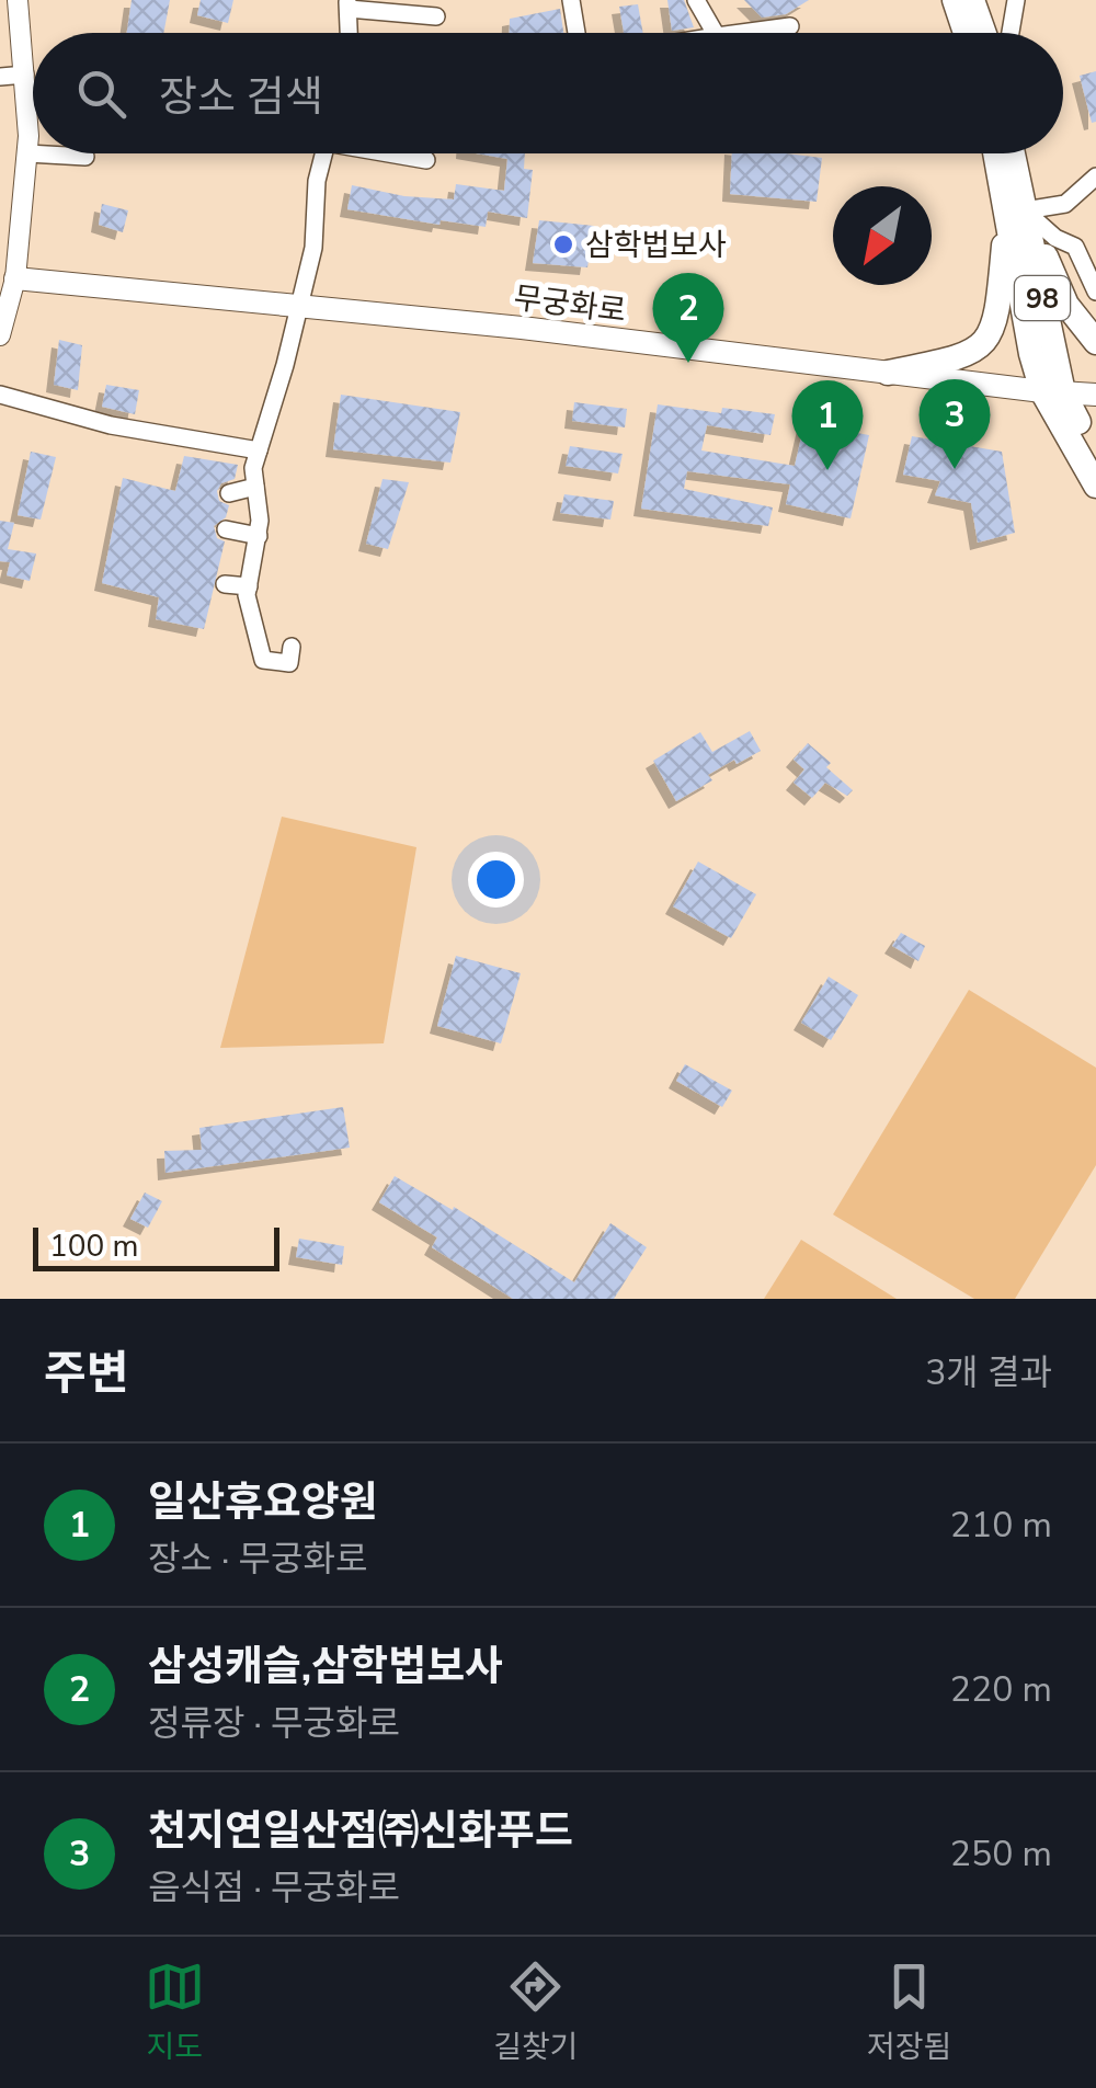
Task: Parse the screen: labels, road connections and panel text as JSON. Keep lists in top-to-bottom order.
{
  "streets": {
    "main road": ["98", "무궁화로"]
  },
  "crossings": [
    ["98", "무궁화로"]
  ],
  "places": ["삼학법보사"],
  "scale_bar": "100 m",
  "north": "bottom left",
  "page": {
    "search": "장소 검색",
    "pins": ["2", "3", "1"],
    "scale": "100 m",
    "heading": ["주변", "3개 결과"],
    "list": [
      {
        "mark": "1",
        "name": "일산휴요양원",
        "note": "장소 · 무궁화로",
        "value": "210 m"
      },
      {
        "mark": "2",
        "name": "삼성캐슬,삼학법보사",
        "note": "정류장 · 무궁화로",
        "value": "220 m"
      },
      {
        "mark": "3",
        "name": "천지연일산점㈜신화푸드",
        "note": "음식점 · 무궁화로",
        "value": "250 m"
      }
    ],
    "nav": ["지도", "길찾기", "저장됨"]
  }
}
